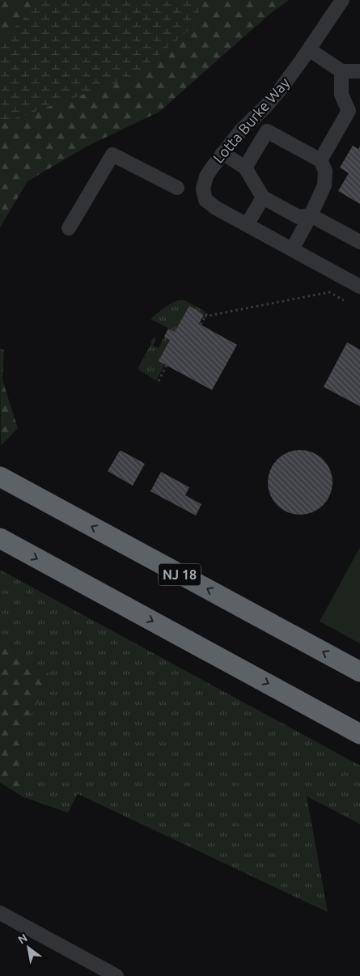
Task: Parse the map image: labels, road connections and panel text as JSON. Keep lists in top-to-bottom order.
{
  "streets": {
    "highway": ["NJ 18"],
    "street": ["Lotta Burke Way"]
  },
  "north": "top left"
}
